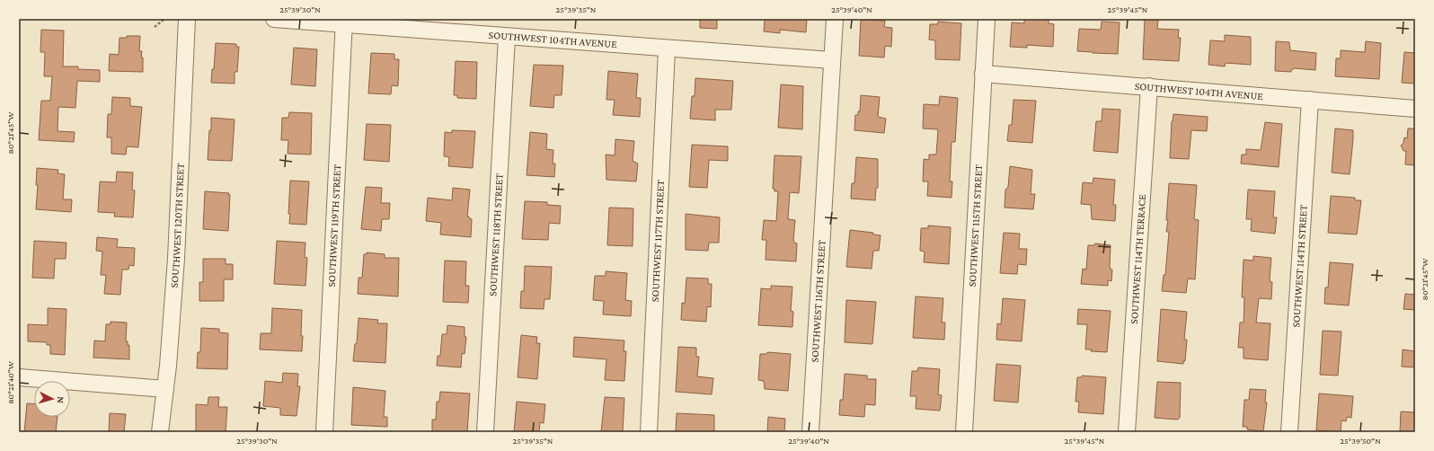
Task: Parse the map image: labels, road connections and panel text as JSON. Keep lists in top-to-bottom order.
{
  "streets": {
    "street": [
      "SOUTHWEST 104TH AVENUE",
      "SOUTHWEST 120TH STREET",
      "SOUTHWEST 119TH STREET",
      "SOUTHWEST 115TH STREET",
      "SOUTHWEST 118TH STREET",
      "SOUTHWEST 117TH STREET",
      "SOUTHWEST 114TH TERRACE",
      "SOUTHWEST 114TH STREET",
      "SOUTHWEST 116TH STREET"
    ]
  },
  "crossings": [
    ["SOUTHWEST 104TH AVENUE", "SOUTHWEST 119TH STREET"],
    ["SOUTHWEST 104TH AVENUE", "SOUTHWEST 115TH STREET"],
    ["SOUTHWEST 104TH AVENUE", "SOUTHWEST 118TH STREET"],
    ["SOUTHWEST 104TH AVENUE", "SOUTHWEST 117TH STREET"],
    ["SOUTHWEST 104TH AVENUE", "SOUTHWEST 114TH TERRACE"],
    ["SOUTHWEST 104TH AVENUE", "SOUTHWEST 114TH STREET"],
    ["SOUTHWEST 104TH AVENUE", "SOUTHWEST 116TH STREET"]
  ],
  "north": "right",
  "coordinates": [
    "25°39'30\"N",
    "25°39'35\"N",
    "25°39'40\"N",
    "25°39'45\"N",
    "80°21'45\"W",
    "80°21'40\"W",
    "25°39'50\"N"
  ]
}
